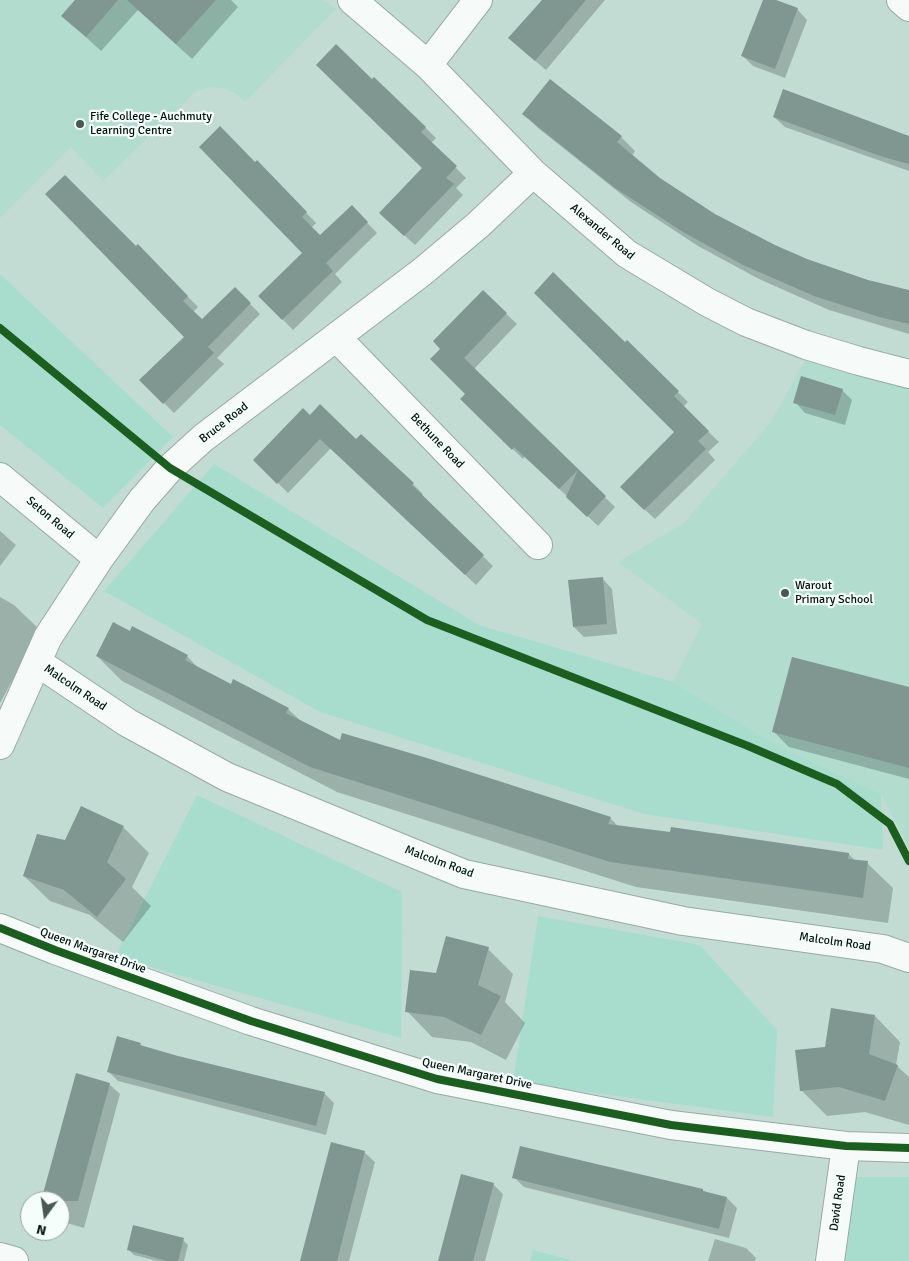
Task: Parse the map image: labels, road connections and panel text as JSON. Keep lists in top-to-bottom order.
{
  "streets": {
    "street": [
      "Alexander Road",
      "Bruce Road",
      "Bethune Road",
      "Seton Road",
      "Malcolm Road",
      "Queen Margaret Drive",
      "David Road"
    ]
  },
  "crossings": [
    ["Alexander Road", "Bruce Road"],
    ["Bruce Road", "Bethune Road"],
    ["Bruce Road", "Seton Road"],
    ["Bruce Road", "Malcolm Road"],
    ["Queen Margaret Drive", "David Road"]
  ],
  "places": ["Fife College - Auchmuty Learning Centre", "Warout Primary School"],
  "north": "bottom"
}
